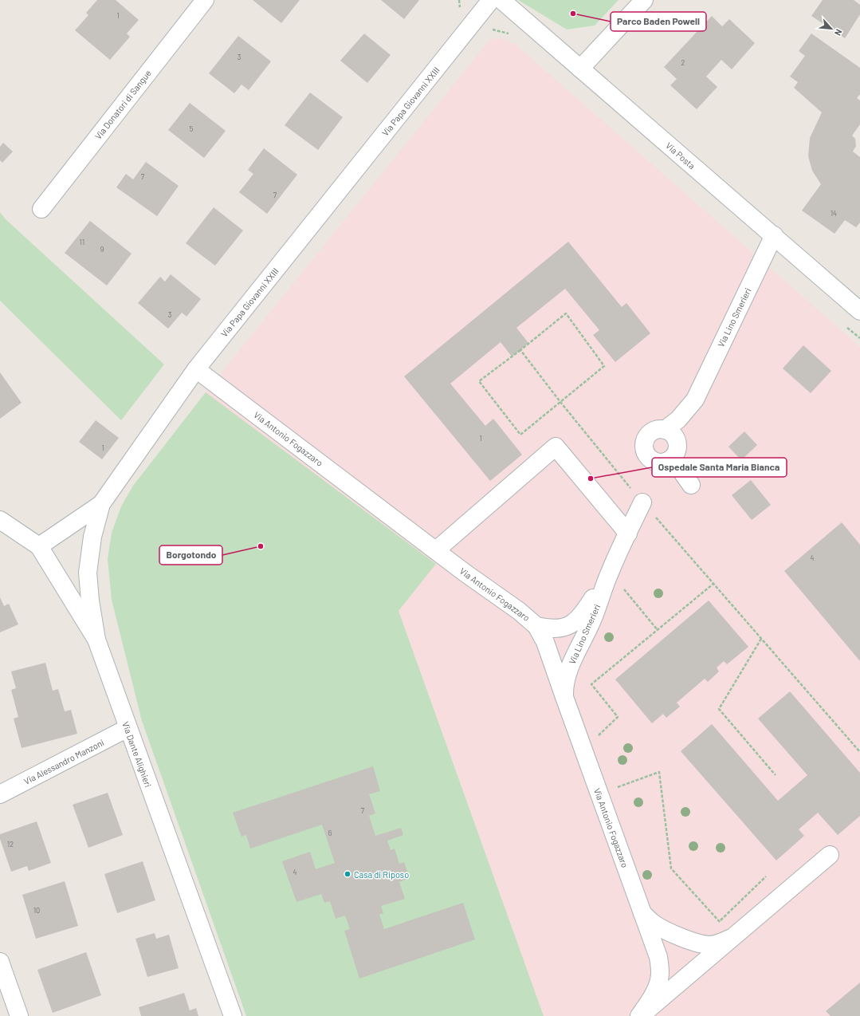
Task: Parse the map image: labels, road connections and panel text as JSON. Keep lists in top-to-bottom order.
{
  "streets": {
    "street": [
      "Via Papa Giovanni XXIII",
      "Via Donatori di Sangue",
      "Via Posta",
      "Via Lino Smerieri",
      "Via Antonio Fogazzaro",
      "Via Dante Alighieri",
      "Via Alessandro Manzoni"
    ]
  },
  "crossings": [
    ["Via Papa Giovanni XXIII", "Via Antonio Fogazzaro"],
    ["Via Papa Giovanni XXIII", "Via Dante Alighieri"],
    ["Via Posta", "Via Lino Smerieri"],
    ["Via Lino Smerieri", "Via Antonio Fogazzaro"],
    ["Via Dante Alighieri", "Via Alessandro Manzoni"]
  ],
  "places": [
    "Parco Baden Powell",
    "Ospedale Santa Maria Bianca",
    "Borgotondo",
    "Casa di Riposo"
  ],
  "house_numbers": [
    "1",
    "3",
    "2",
    "5",
    "7",
    "7",
    "14",
    "11",
    "9",
    "3",
    "1",
    "1",
    "4",
    "7",
    "6",
    "12",
    "4",
    "10"
  ],
  "north": "bottom right"
}
